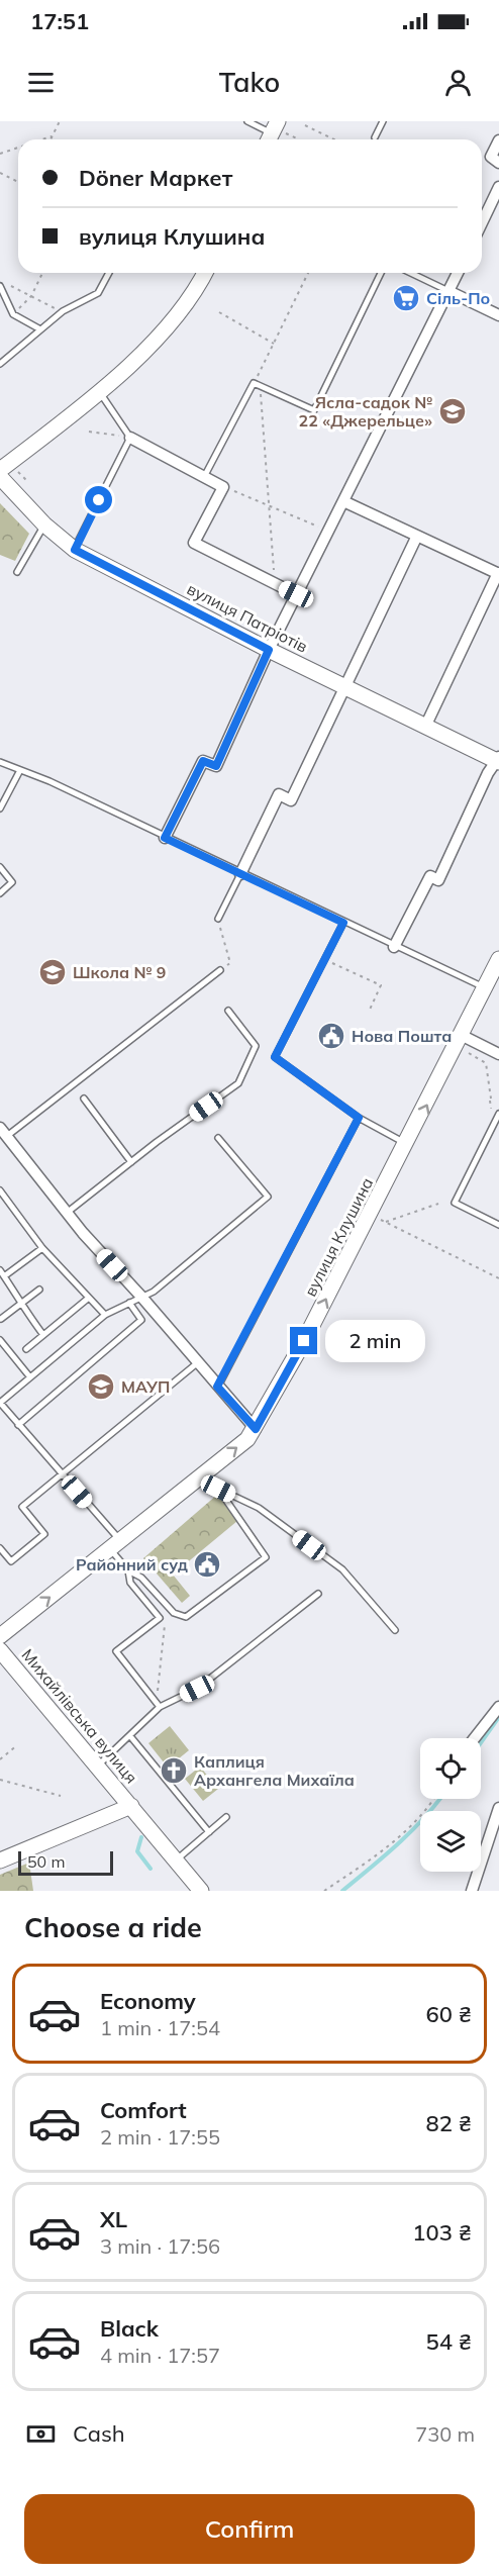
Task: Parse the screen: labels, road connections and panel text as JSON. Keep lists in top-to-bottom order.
{
  "streets": {
    "street": ["вулиця Патріотів", "вулиця Клушина", "Михайлівська вулиця"]
  },
  "one_way": ["вулиця Клушина"],
  "places": {
    "supermarket": ["Сіль-По"],
    "school or university": ["Ясла-садок № 22 «Джерельце»", "Школа № 9", "МАУП"],
    "public building": ["Нова Пошта", "Районний суд"],
    "church": ["Каплиця Архангела Михаїла"]
  },
  "scale_bar": "50 m",
  "page": {
    "status": "17:51",
    "header": "Tako",
    "banner": ["Döner Маркет", "вулиця Клушина"],
    "bubble": "2 min",
    "scale": "50 m",
    "heading": "Choose a ride",
    "list": [
      {
        "name": "Economy",
        "note": "1 min · 17:54",
        "value": "60 ₴"
      },
      {
        "name": "Comfort",
        "note": "2 min · 17:55",
        "value": "82 ₴"
      },
      {
        "name": "XL",
        "note": "3 min · 17:56",
        "value": "103 ₴"
      },
      {
        "name": "Black",
        "note": "4 min · 17:57",
        "value": "54 ₴"
      }
    ],
    "pay": ["Cash", "730 m"],
    "buttons": "Confirm"
  }
}
